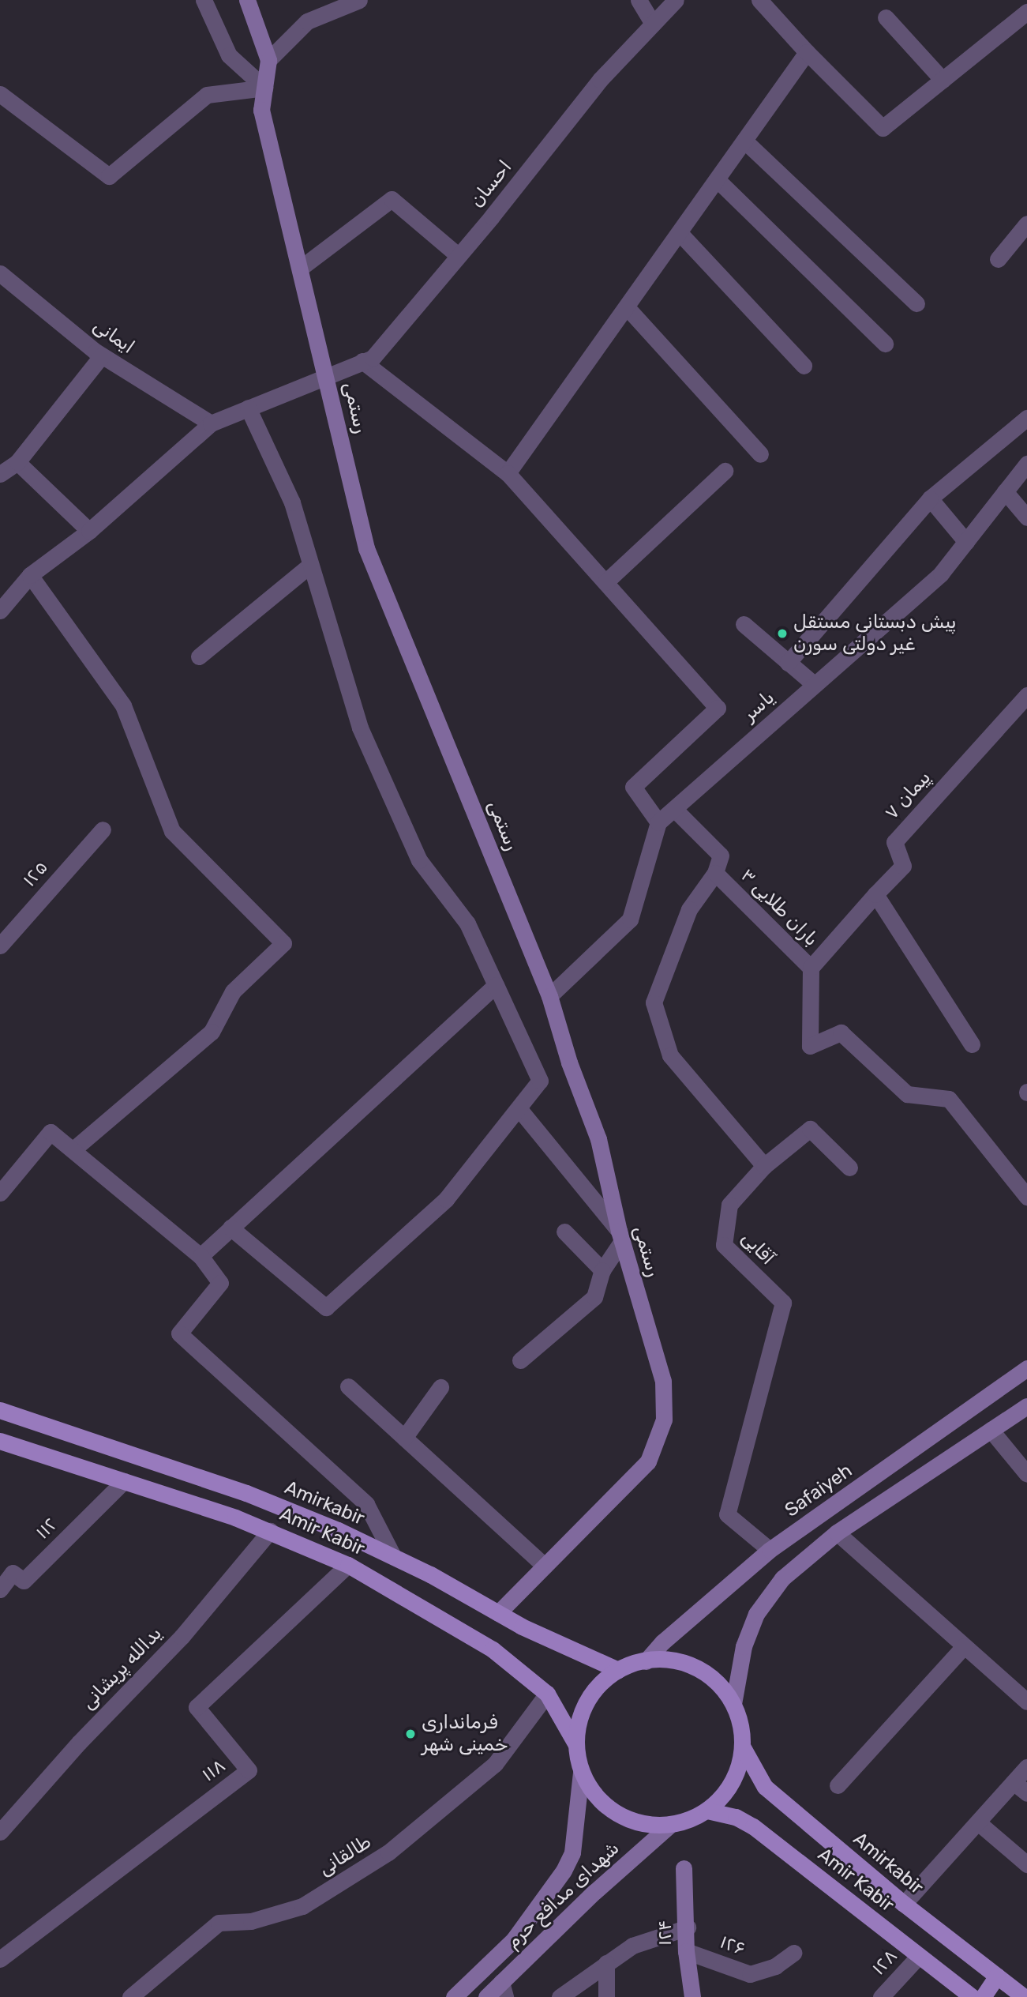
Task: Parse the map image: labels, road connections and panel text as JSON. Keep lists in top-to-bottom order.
{
  "streets": {
    "main road": ["Amirkabir", "Amir Kabir"],
    "street": [
      "احسان",
      "ایمانی",
      "رستمی",
      "یاسر",
      "پیمان ۷",
      "۱۲۵",
      "باران طلایی ۳",
      "آقایی",
      "Safaiyeh",
      "۱۱۲",
      "یدالله پریشانی",
      "۱۱۸",
      "طالقانی",
      "شهدای مدافع حرم",
      "۱۲۴",
      "۱۲۶",
      "۱۲۸"
    ]
  },
  "crossings": [
    ["احسان", "ایمانی"],
    ["احسان", "رستمی"],
    ["رستمی", "Amirkabir"],
    ["آقایی", "Safaiyeh"],
    ["Safaiyeh", "Amirkabir"],
    ["Safaiyeh", "Amir Kabir"],
    ["Safaiyeh", "شهدای مدافع حرم"],
    ["Amirkabir", "Amir Kabir"],
    ["Amirkabir", "شهدای مدافع حرم"],
    ["۱۱۲", "Amir Kabir"],
    ["Amir Kabir", "یدالله پریشانی"],
    ["Amir Kabir", "۱۱۸"],
    ["Amir Kabir", "طالقانی"],
    ["Amir Kabir", "شهدای مدافع حرم"],
    ["Amir Kabir", "۱۲۸"],
    ["۱۲۴", "۱۲۶"]
  ],
  "places": ["پیش دبستانی مستقل غیر دولتی سورن", "فرمانداری خمینی شهر"]
}
